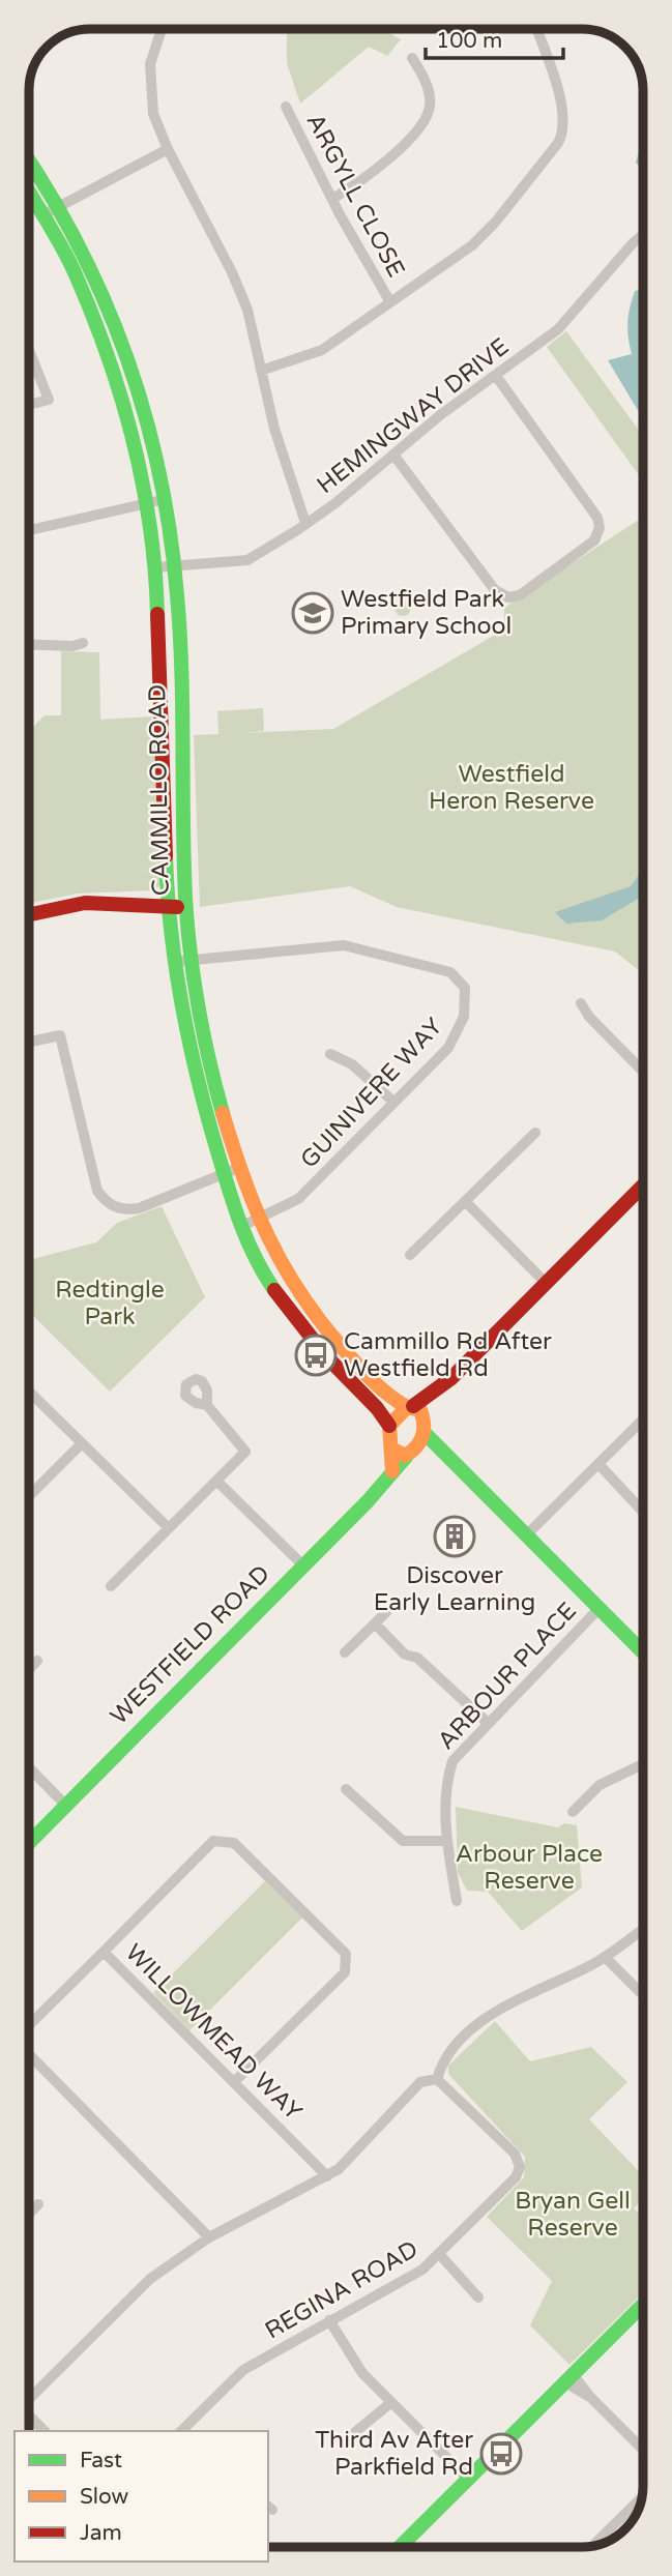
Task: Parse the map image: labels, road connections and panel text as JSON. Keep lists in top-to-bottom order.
{
  "streets": {
    "main road": ["CAMMILLO ROAD", "WESTFIELD ROAD"],
    "street": [
      "ARGYLL CLOSE",
      "HEMINGWAY DRIVE",
      "GUINIVERE WAY",
      "ARBOUR PLACE",
      "WILLOWMEAD WAY",
      "REGINA ROAD"
    ]
  },
  "crossings": [
    ["HEMINGWAY DRIVE", "CAMMILLO ROAD"],
    ["CAMMILLO ROAD", "GUINIVERE WAY"]
  ],
  "parks": [
    "Westfield Heron Reserve",
    "Redtingle Park",
    "Arbour Place Reserve",
    "Bryan Gell Reserve"
  ],
  "places": {
    "school or university": ["Westfield Park Primary School"],
    "bus stop": ["Cammillo Rd After Westfield Rd", "Third Av After Parkfield Rd"],
    "building": ["Discover Early Learning"]
  },
  "legend": ["Fast", "Slow", "Jam"],
  "scale_bar": "100 m"
}
